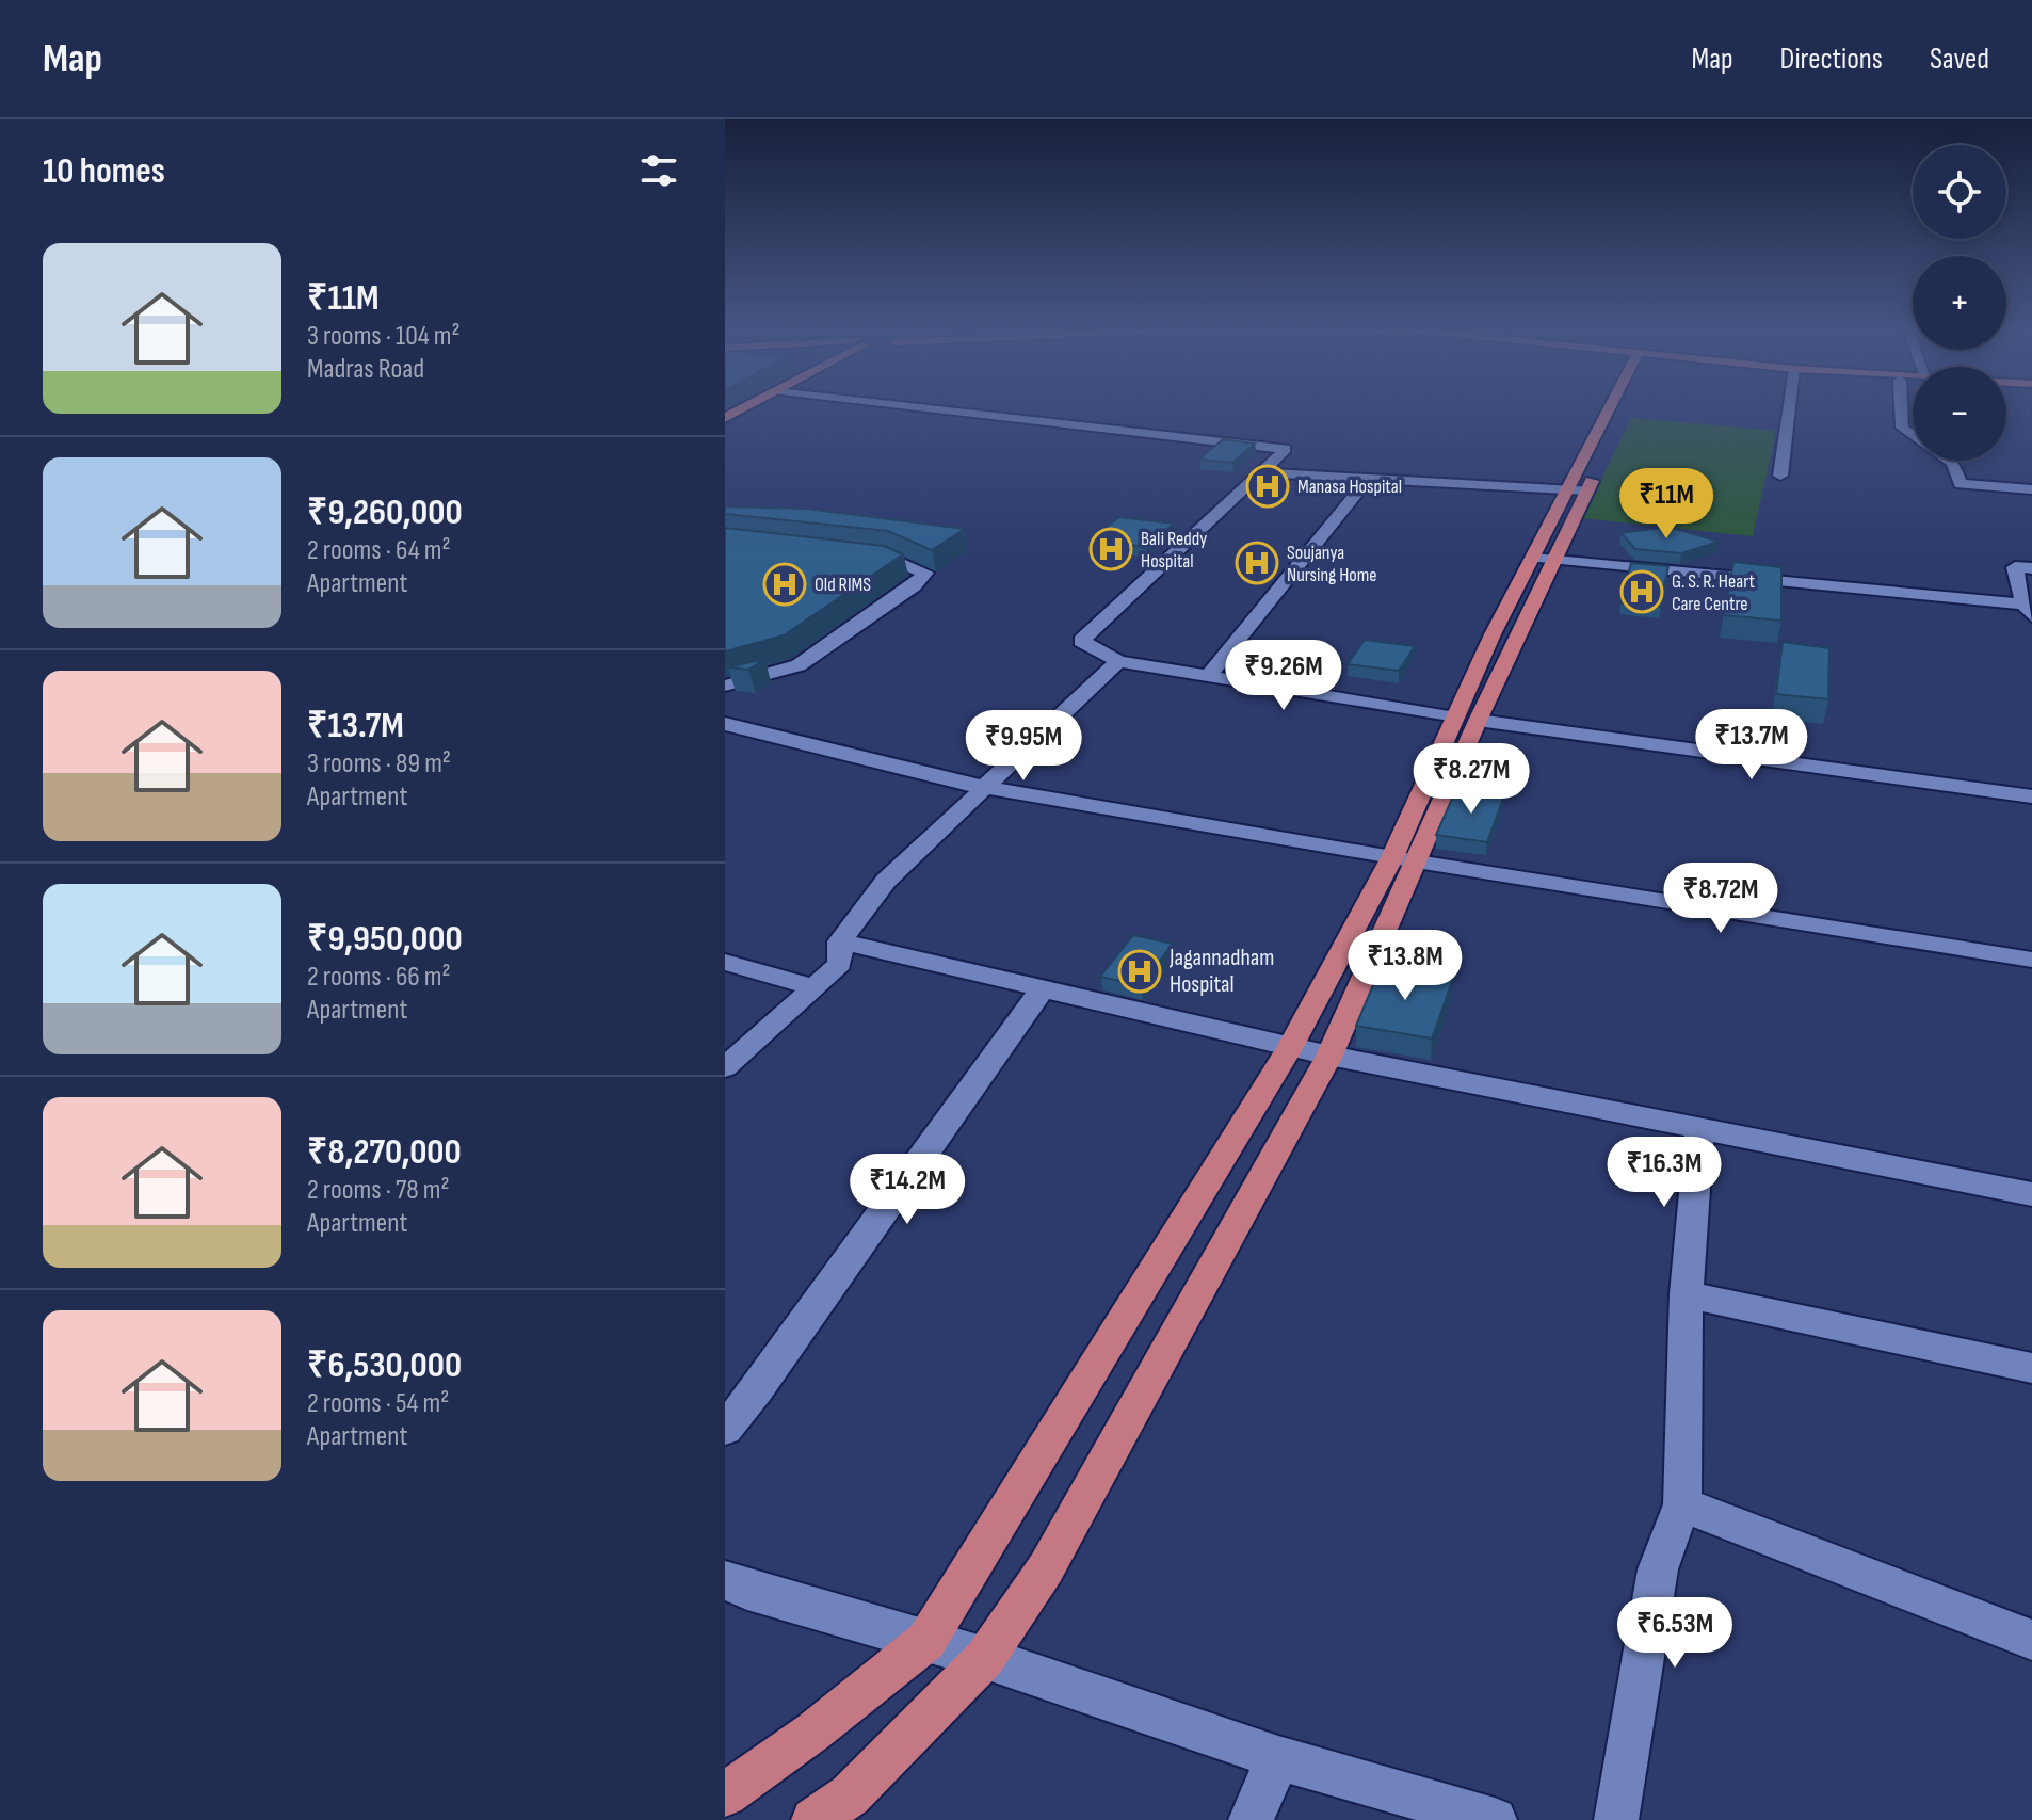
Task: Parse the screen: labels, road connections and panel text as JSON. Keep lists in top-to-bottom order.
{
  "places": {
    "hospital": [
      "Manasa Hospital",
      "Bali Reddy Hospital",
      "Soujanya Nursing Home",
      "Old RIMS",
      "G. S. R. Heart Care Centre",
      "Jagannadham Hospital"
    ]
  },
  "page": {
    "header": "Map",
    "nav": ["Map", "Directions", "Saved"],
    "heading": "10 homes",
    "map_buttons": ["+", "−"],
    "list": [
      {
        "name": "₹11M",
        "note": "3 rooms · 104 m² · Madras Road"
      },
      {
        "name": "₹9,260,000",
        "note": "2 rooms · 64 m² · Apartment"
      },
      {
        "name": "₹13.7M",
        "note": "3 rooms · 89 m² · Apartment"
      },
      {
        "name": "₹9,950,000",
        "note": "2 rooms · 66 m² · Apartment"
      },
      {
        "name": "₹8,270,000",
        "note": "2 rooms · 78 m² · Apartment"
      },
      {
        "name": "₹6,530,000",
        "note": "2 rooms · 54 m² · Apartment"
      }
    ],
    "price": [
      "₹11M",
      "₹9.26M",
      "₹13.7M",
      "₹9.95M",
      "₹8.27M",
      "₹8.72M",
      "₹13.8M",
      "₹16.3M",
      "₹14.2M",
      "₹6.53M"
    ]
  }
}
